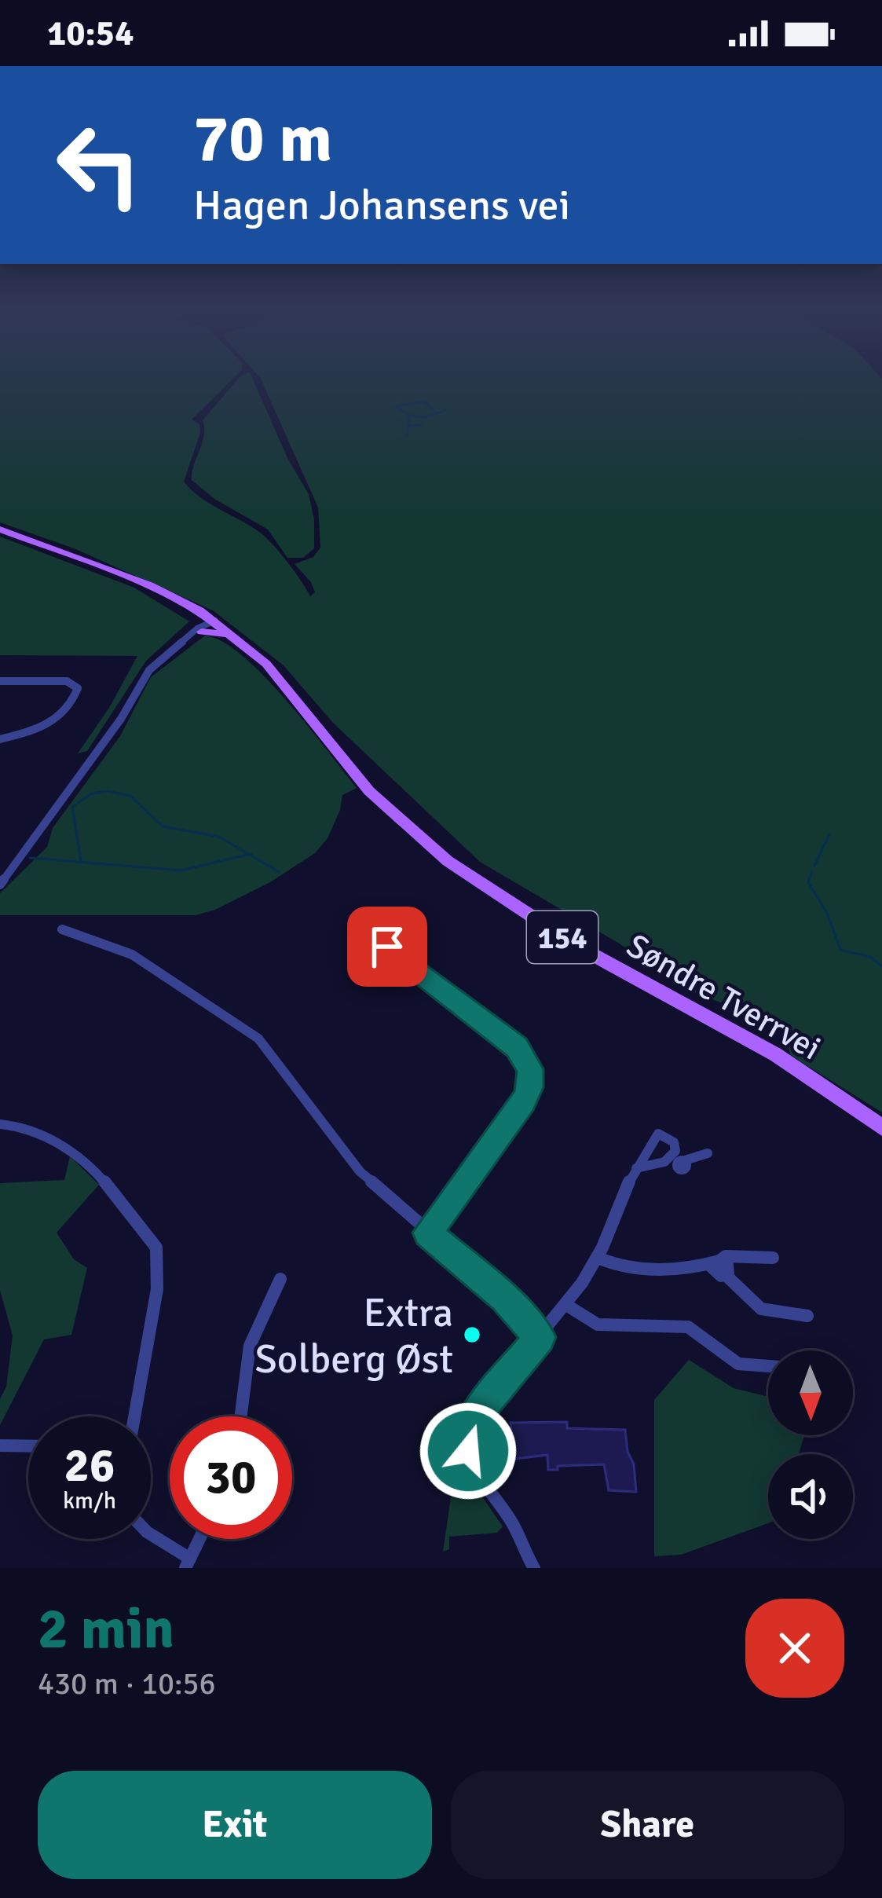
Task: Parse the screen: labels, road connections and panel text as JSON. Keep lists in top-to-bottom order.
{
  "streets": {
    "main road": ["154", "Søndre Tverrvei"]
  },
  "places": ["Extra Solberg Øst"],
  "north": "bottom",
  "page": {
    "status": "10:54",
    "turn": ["70 m", "Hagen Johansens vei"],
    "speed": "26 km/h",
    "limit": "30",
    "heading": ["2 min", "430 m · 10:56"],
    "buttons": ["Exit", "Share"]
  }
}
